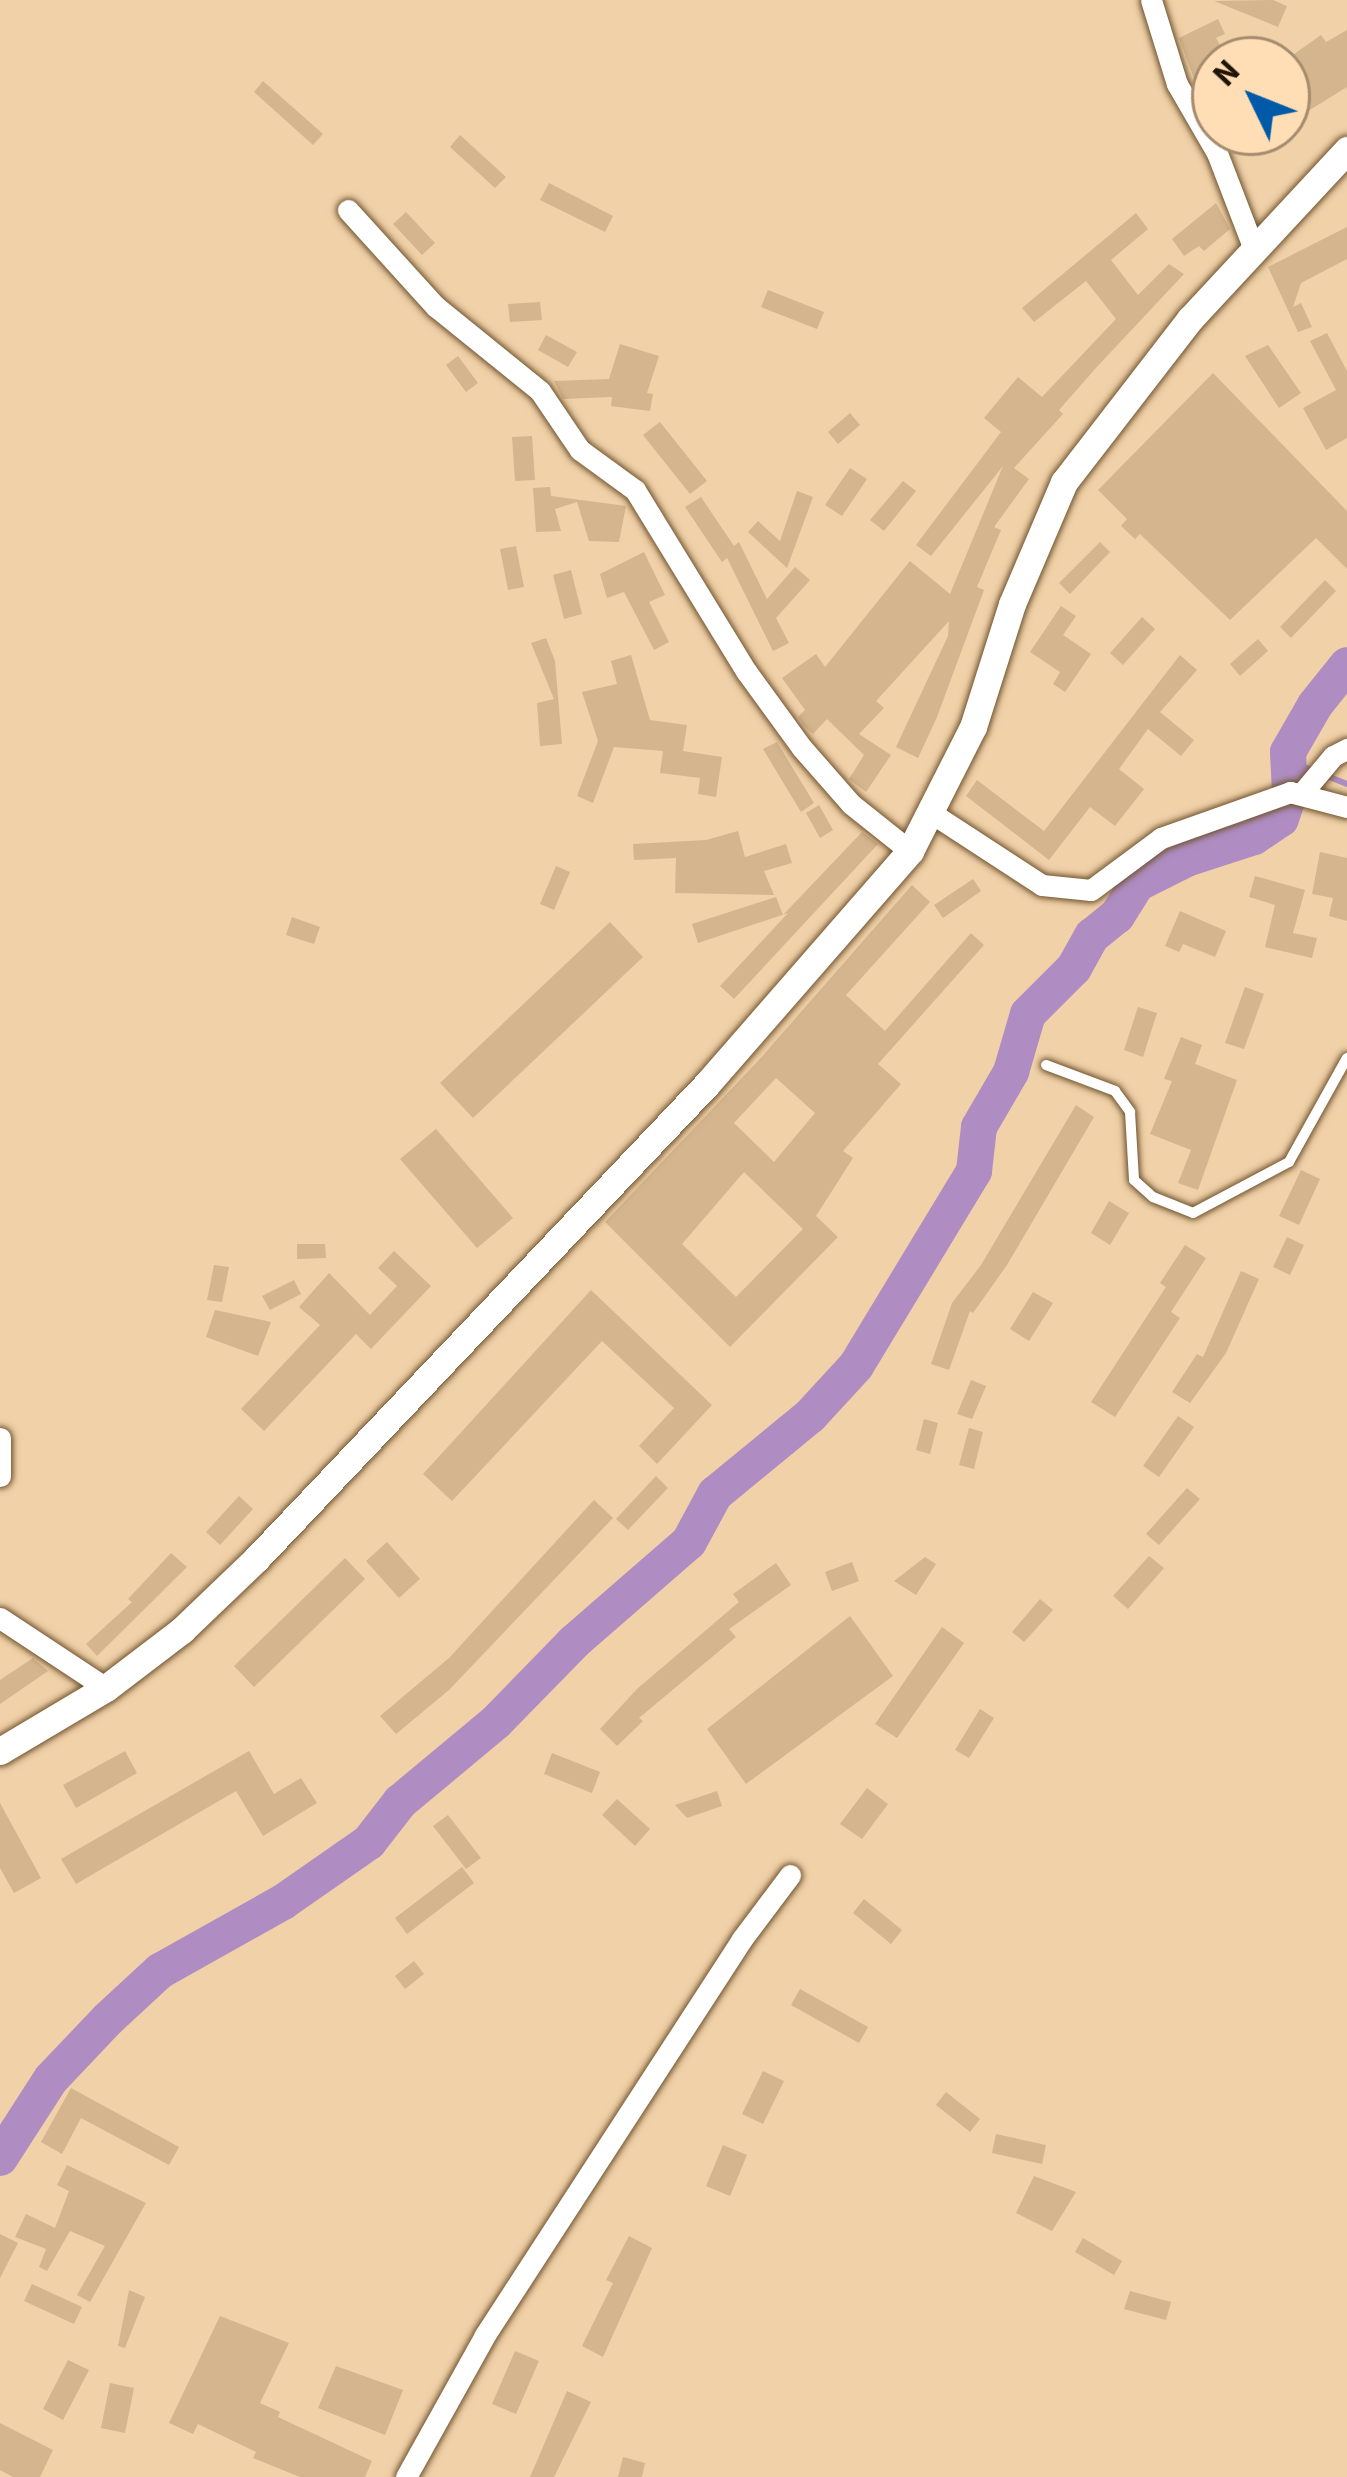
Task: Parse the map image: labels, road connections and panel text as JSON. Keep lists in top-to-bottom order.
{
  "north": "top left"
}
